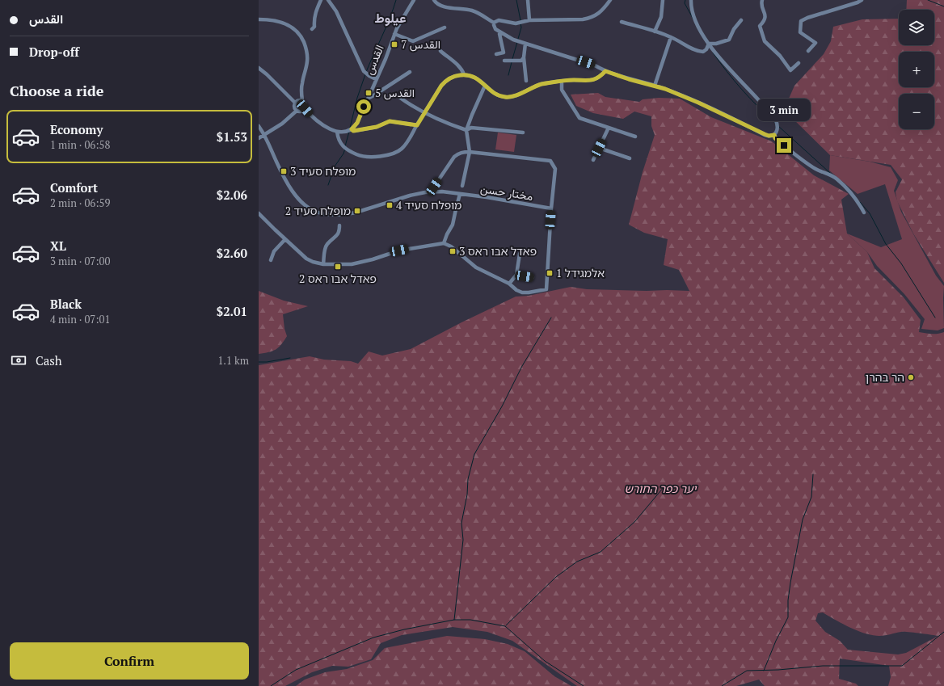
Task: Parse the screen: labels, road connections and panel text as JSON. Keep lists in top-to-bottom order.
{
  "streets": {
    "street": ["القدس", "مختار حسن"]
  },
  "districts": ["عيلوط"],
  "parks": ["יער כפר החורש"],
  "places": {
    "transit": [
      "القدس 7",
      "القدس 5",
      "מופלח סעיד 3",
      "מופלח סעיד 4",
      "מופלח סעיד 2",
      "פאדל אבו ראס 3",
      "פאדל אבו ראס 2",
      "אלמגידל 1"
    ],
    "other": ["הר בהרן"]
  },
  "page": {
    "banner": ["القدس", "Drop-off"],
    "map_buttons": ["+", "−"],
    "heading": "Choose a ride",
    "bubble": "3 min",
    "list": [
      {
        "name": "Economy",
        "note": "1 min · 06:58",
        "value": "$1.53"
      },
      {
        "name": "Comfort",
        "note": "2 min · 06:59",
        "value": "$2.06"
      },
      {
        "name": "XL",
        "note": "3 min · 07:00",
        "value": "$2.60"
      },
      {
        "name": "Black",
        "note": "4 min · 07:01",
        "value": "$2.01"
      }
    ],
    "pay": ["Cash", "1.1 km"],
    "buttons": "Confirm"
  }
}
